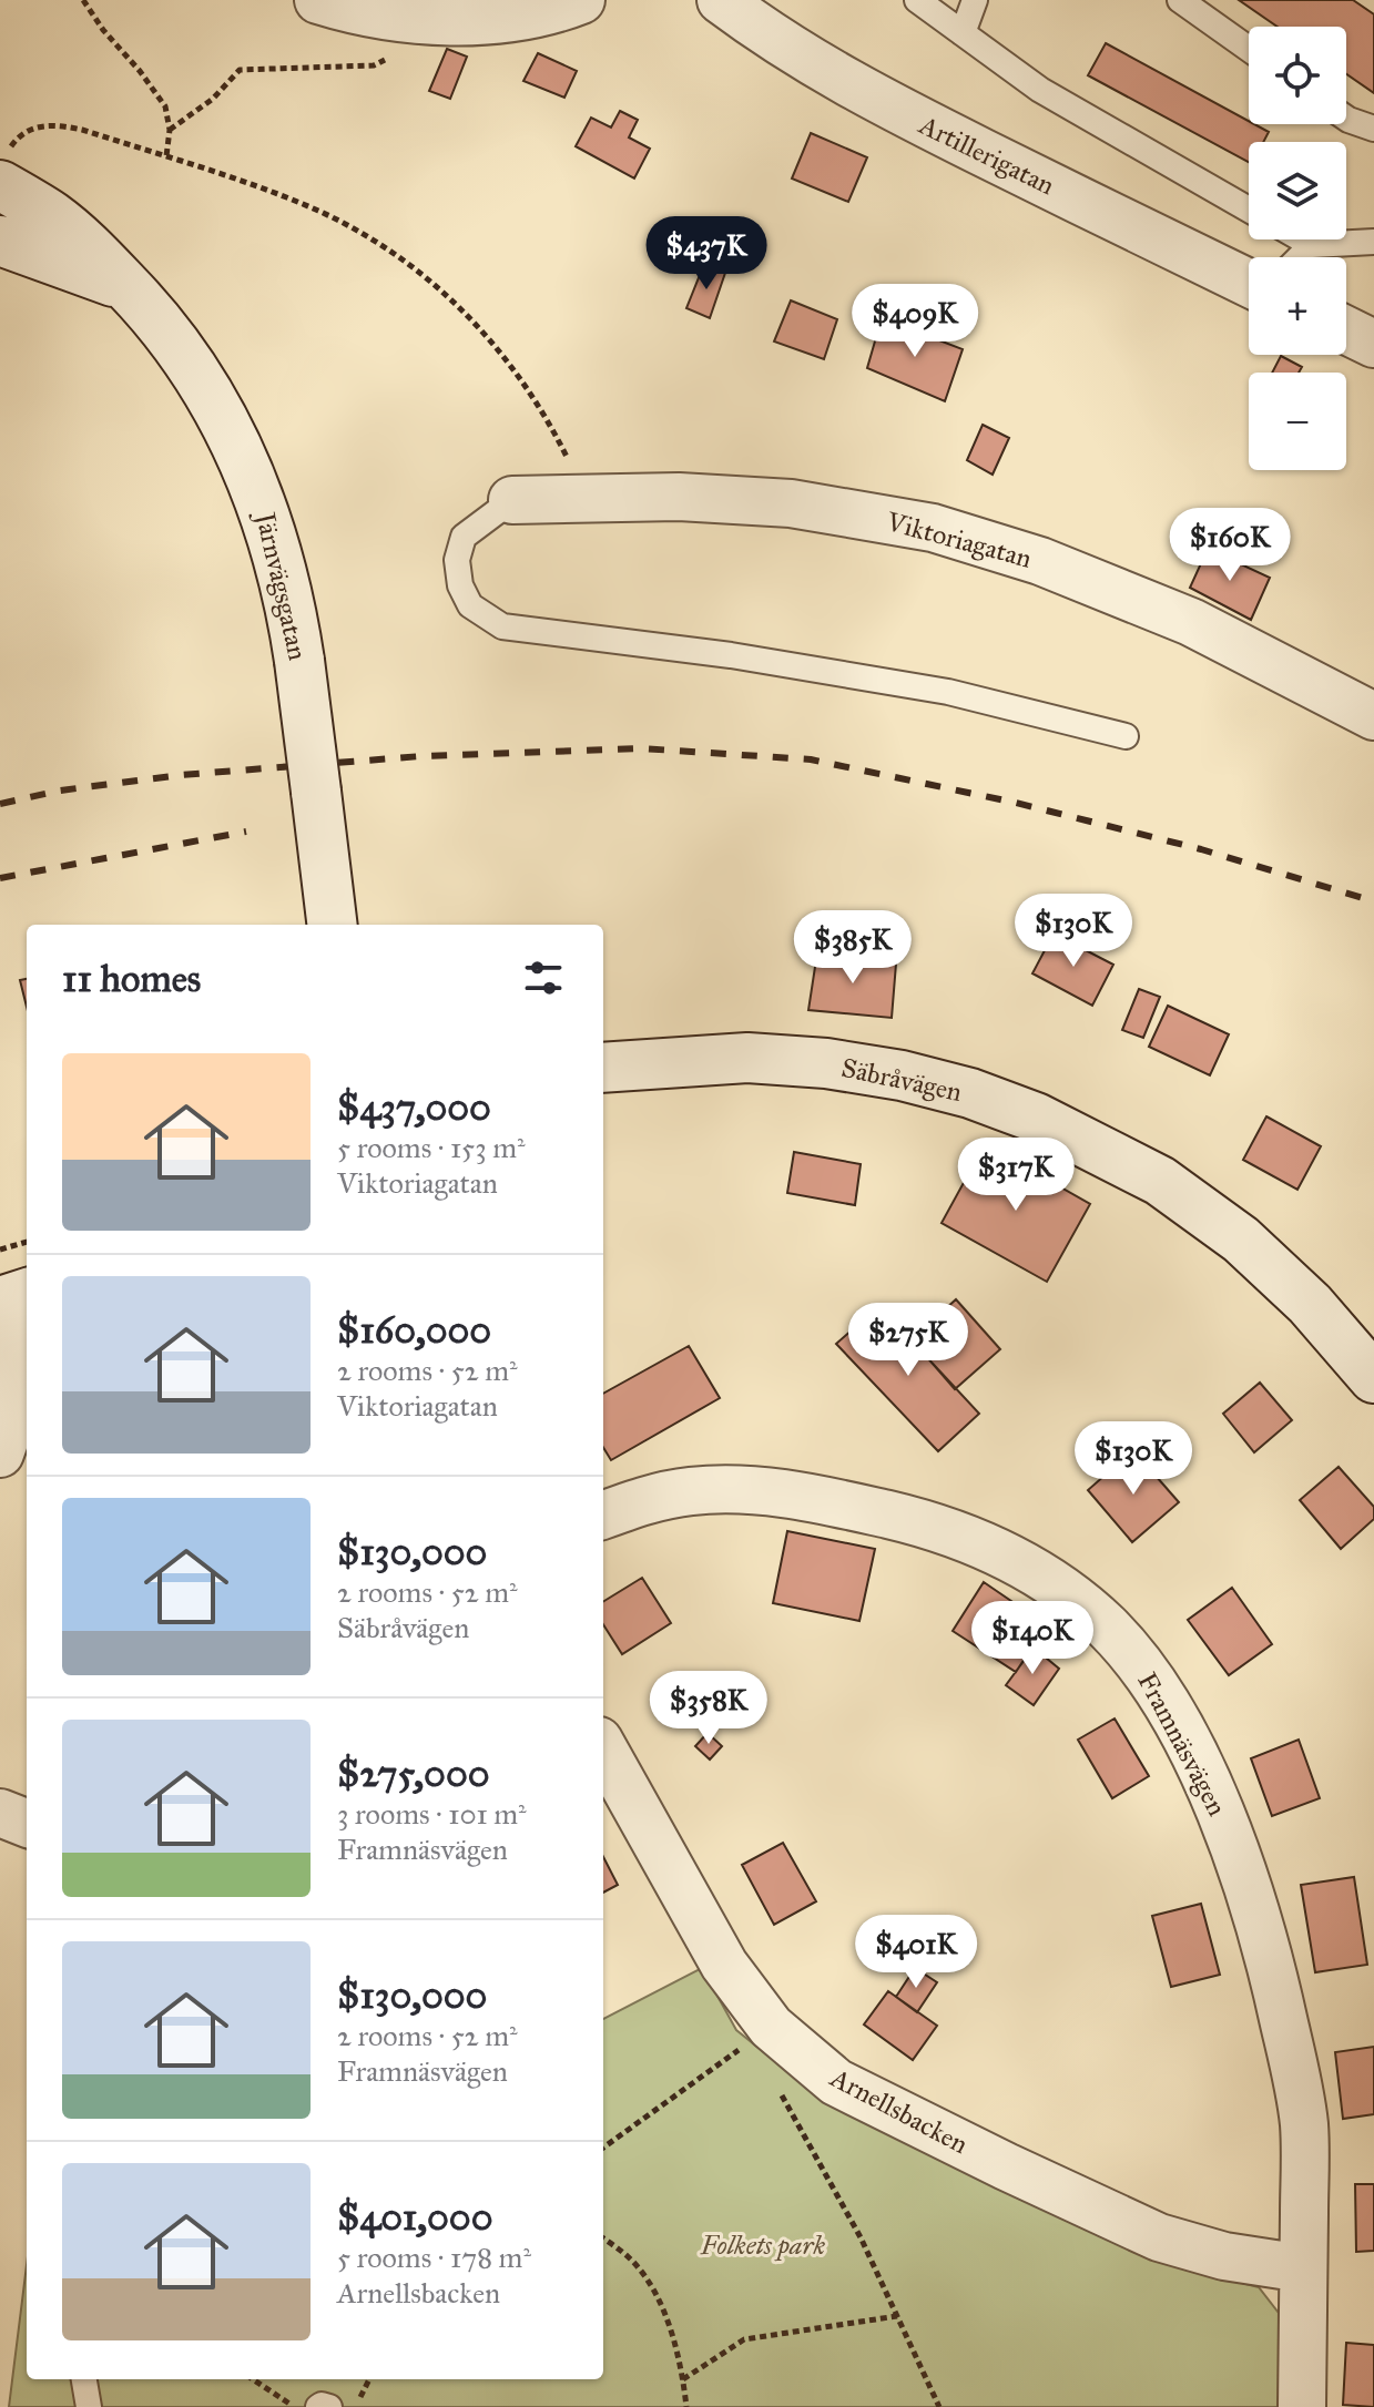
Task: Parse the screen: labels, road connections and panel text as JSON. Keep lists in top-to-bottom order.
{
  "streets": {
    "main road": ["Järnvägsgatan", "Säbråvägen"],
    "street": [
      "Artillerigatan",
      "Viktoriagatan",
      "Framnäsvägen",
      "Arnellsbacken"
    ]
  },
  "crossings": [
    ["Framnäsvägen", "Arnellsbacken"]
  ],
  "parks": ["Folkets park"],
  "page": {
    "map_buttons": ["+", "−"],
    "price": [
      "$437K",
      "$409K",
      "$160K",
      "$130K",
      "$385K",
      "$317K",
      "$275K",
      "$130K",
      "$140K",
      "$358K",
      "$401K"
    ],
    "heading": "11 homes",
    "list": [
      {
        "name": "$437,000",
        "note": "5 rooms · 153 m² · Viktoriagatan"
      },
      {
        "name": "$160,000",
        "note": "2 rooms · 52 m² · Viktoriagatan"
      },
      {
        "name": "$130,000",
        "note": "2 rooms · 52 m² · Säbråvägen"
      },
      {
        "name": "$275,000",
        "note": "3 rooms · 101 m² · Framnäsvägen"
      },
      {
        "name": "$130,000",
        "note": "2 rooms · 52 m² · Framnäsvägen"
      },
      {
        "name": "$401,000",
        "note": "5 rooms · 178 m² · Arnellsbacken"
      }
    ]
  }
}
